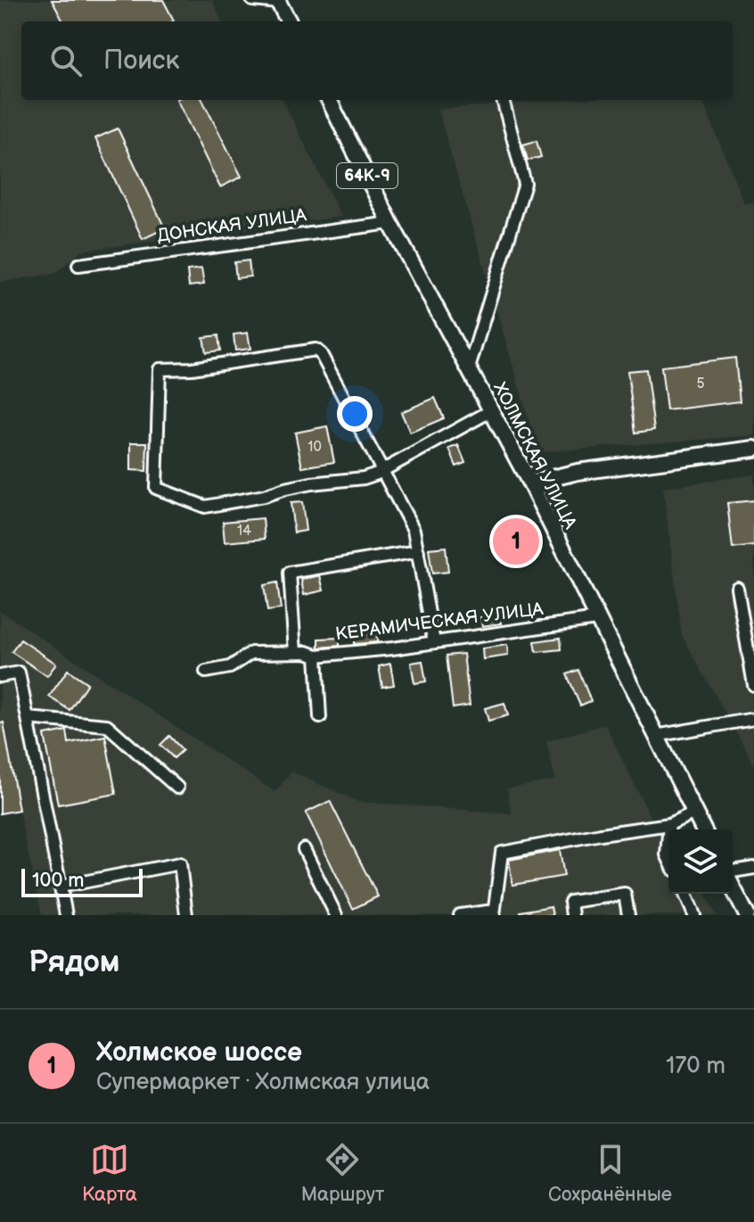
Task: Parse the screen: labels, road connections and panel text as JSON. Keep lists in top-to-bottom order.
{
  "streets": {
    "main road": ["64К-9", "ХОЛМСКАЯ УЛИЦА"],
    "street": ["ДОНСКАЯ УЛИЦА", "КЕРАМИЧЕСКАЯ УЛИЦА"]
  },
  "crossings": [
    ["ДОНСКАЯ УЛИЦА", "ХОЛМСКАЯ УЛИЦА"],
    ["ХОЛМСКАЯ УЛИЦА", "КЕРАМИЧЕСКАЯ УЛИЦА"]
  ],
  "house_numbers": ["5", "10", "14"],
  "scale_bar": "100 m",
  "page": {
    "search": "Поиск",
    "pins": "1",
    "scale": "100 m",
    "heading": "Рядом",
    "list": [
      {
        "mark": "1",
        "name": "Холмское шоссе",
        "note": "Супермаркет · Холмская улица",
        "value": "170 m"
      }
    ],
    "nav": ["Карта", "Маршрут", "Сохранённые"]
  }
}
